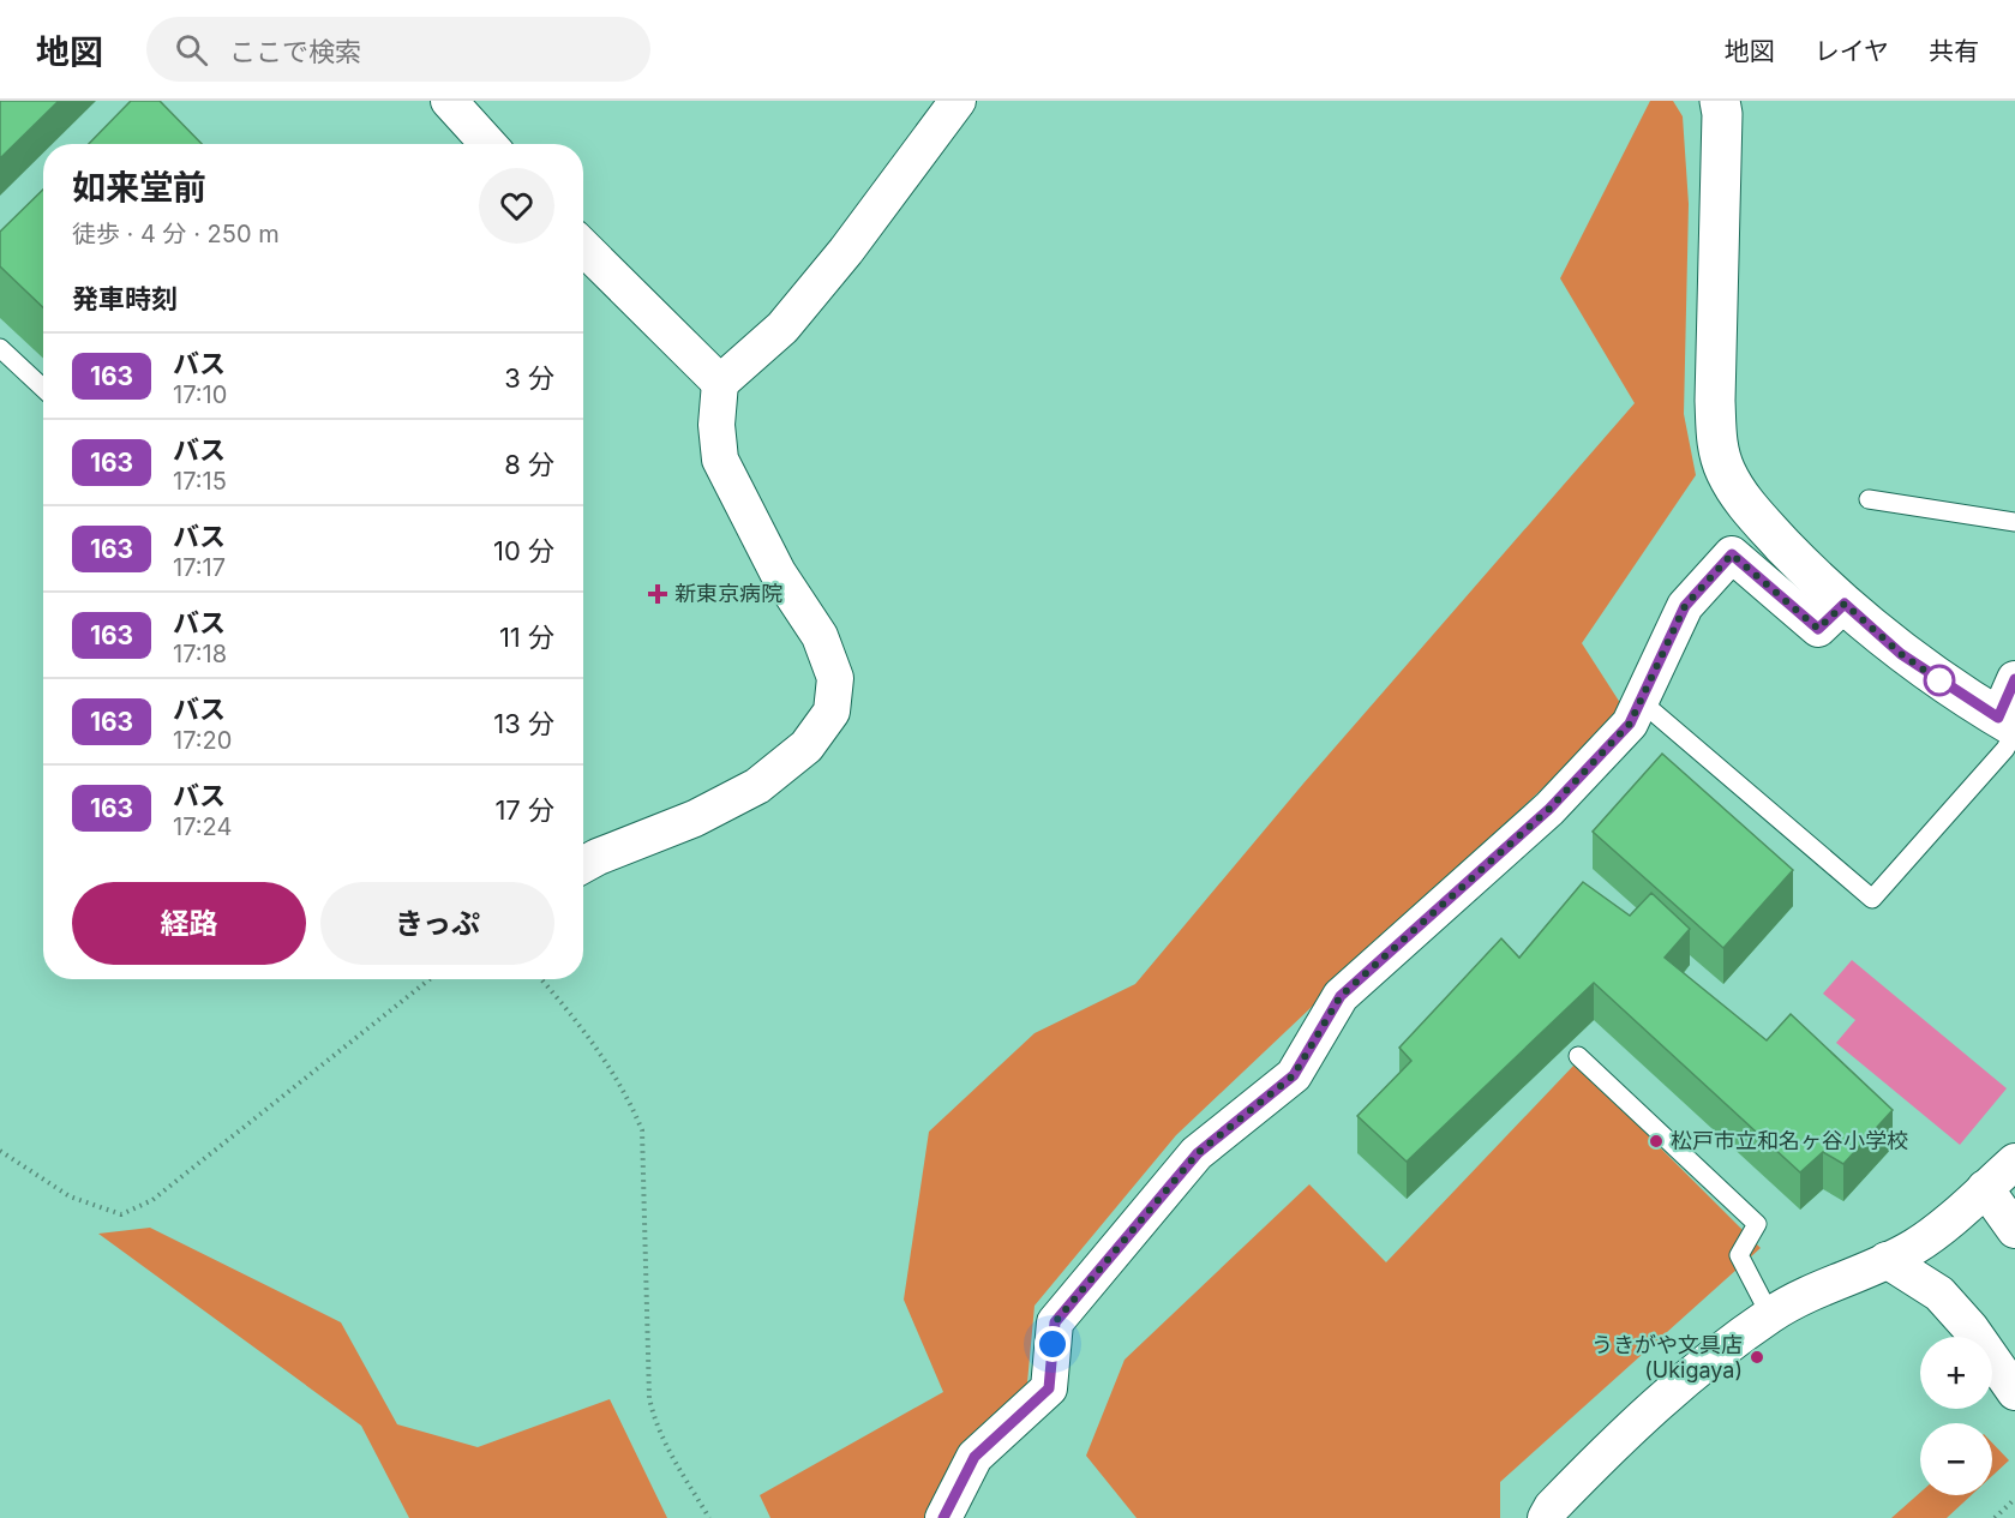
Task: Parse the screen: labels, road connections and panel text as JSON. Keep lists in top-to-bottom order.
{
  "places": {
    "health": ["新東京病院"],
    "other": ["松戸市立和名ヶ谷小学校", "うきがや文具店 (Ukigaya)"]
  },
  "lines": ["bus line 163"],
  "page": {
    "header": "地図",
    "search": "ここで検索",
    "nav": ["地図", "レイヤ", "共有"],
    "heading": [
      ["如来堂前", "徒歩 · 4 分 · 250 m"],
      "発車時刻"
    ],
    "list": [
      {
        "mark": "163",
        "name": "バス",
        "note": "17:10",
        "value": "3 分"
      },
      {
        "mark": "163",
        "name": "バス",
        "note": "17:15",
        "value": "8 分"
      },
      {
        "mark": "163",
        "name": "バス",
        "note": "17:17",
        "value": "10 分"
      },
      {
        "mark": "163",
        "name": "バス",
        "note": "17:18",
        "value": "11 分"
      },
      {
        "mark": "163",
        "name": "バス",
        "note": "17:20",
        "value": "13 分"
      },
      {
        "mark": "163",
        "name": "バス",
        "note": "17:24",
        "value": "17 分"
      }
    ],
    "buttons": ["経路", "きっぷ"],
    "map_buttons": ["+", "−"]
  }
}
